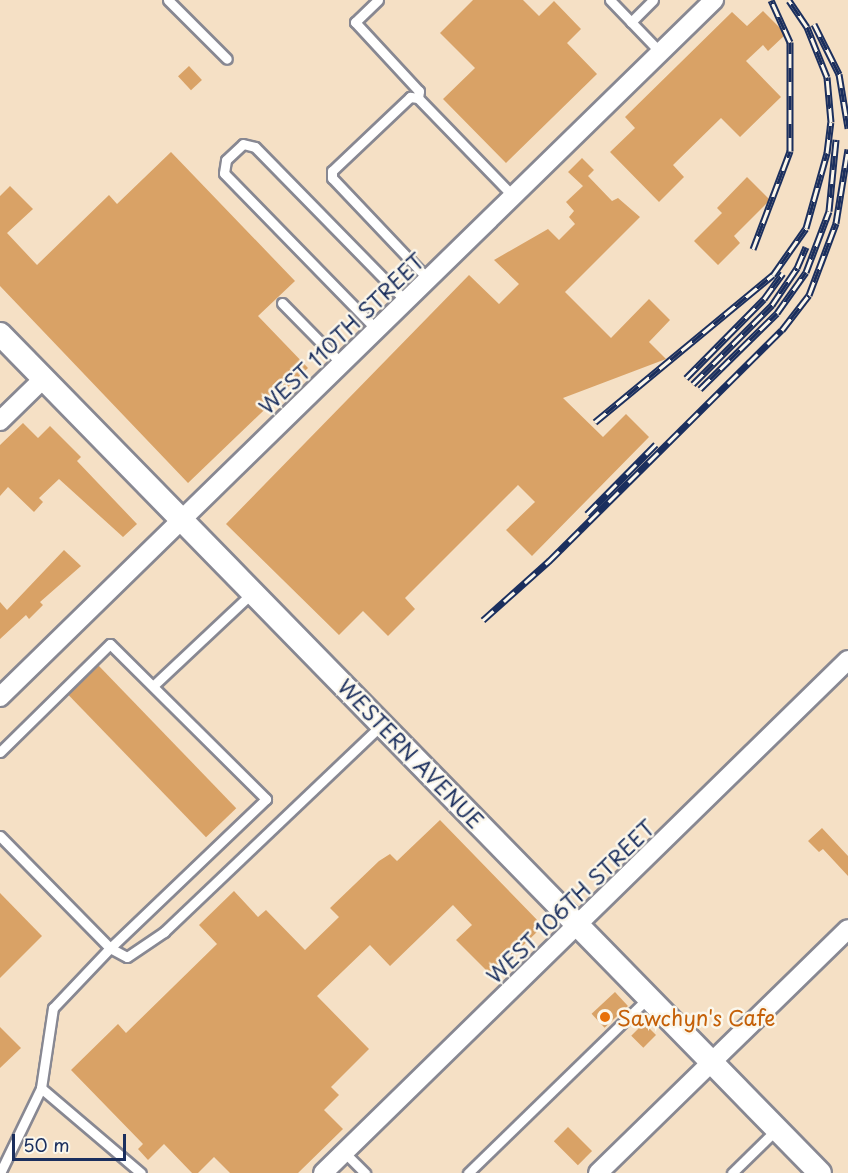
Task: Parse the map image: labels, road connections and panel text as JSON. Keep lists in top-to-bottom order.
{
  "streets": {
    "street": ["WEST 110TH STREET", "WESTERN AVENUE", "WEST 106TH STREET"]
  },
  "crossings": [
    ["WEST 110TH STREET", "WESTERN AVENUE"],
    ["WESTERN AVENUE", "WEST 106TH STREET"]
  ],
  "places": ["Sawchyn's Cafe"],
  "scale_bar": "50 m"
}
